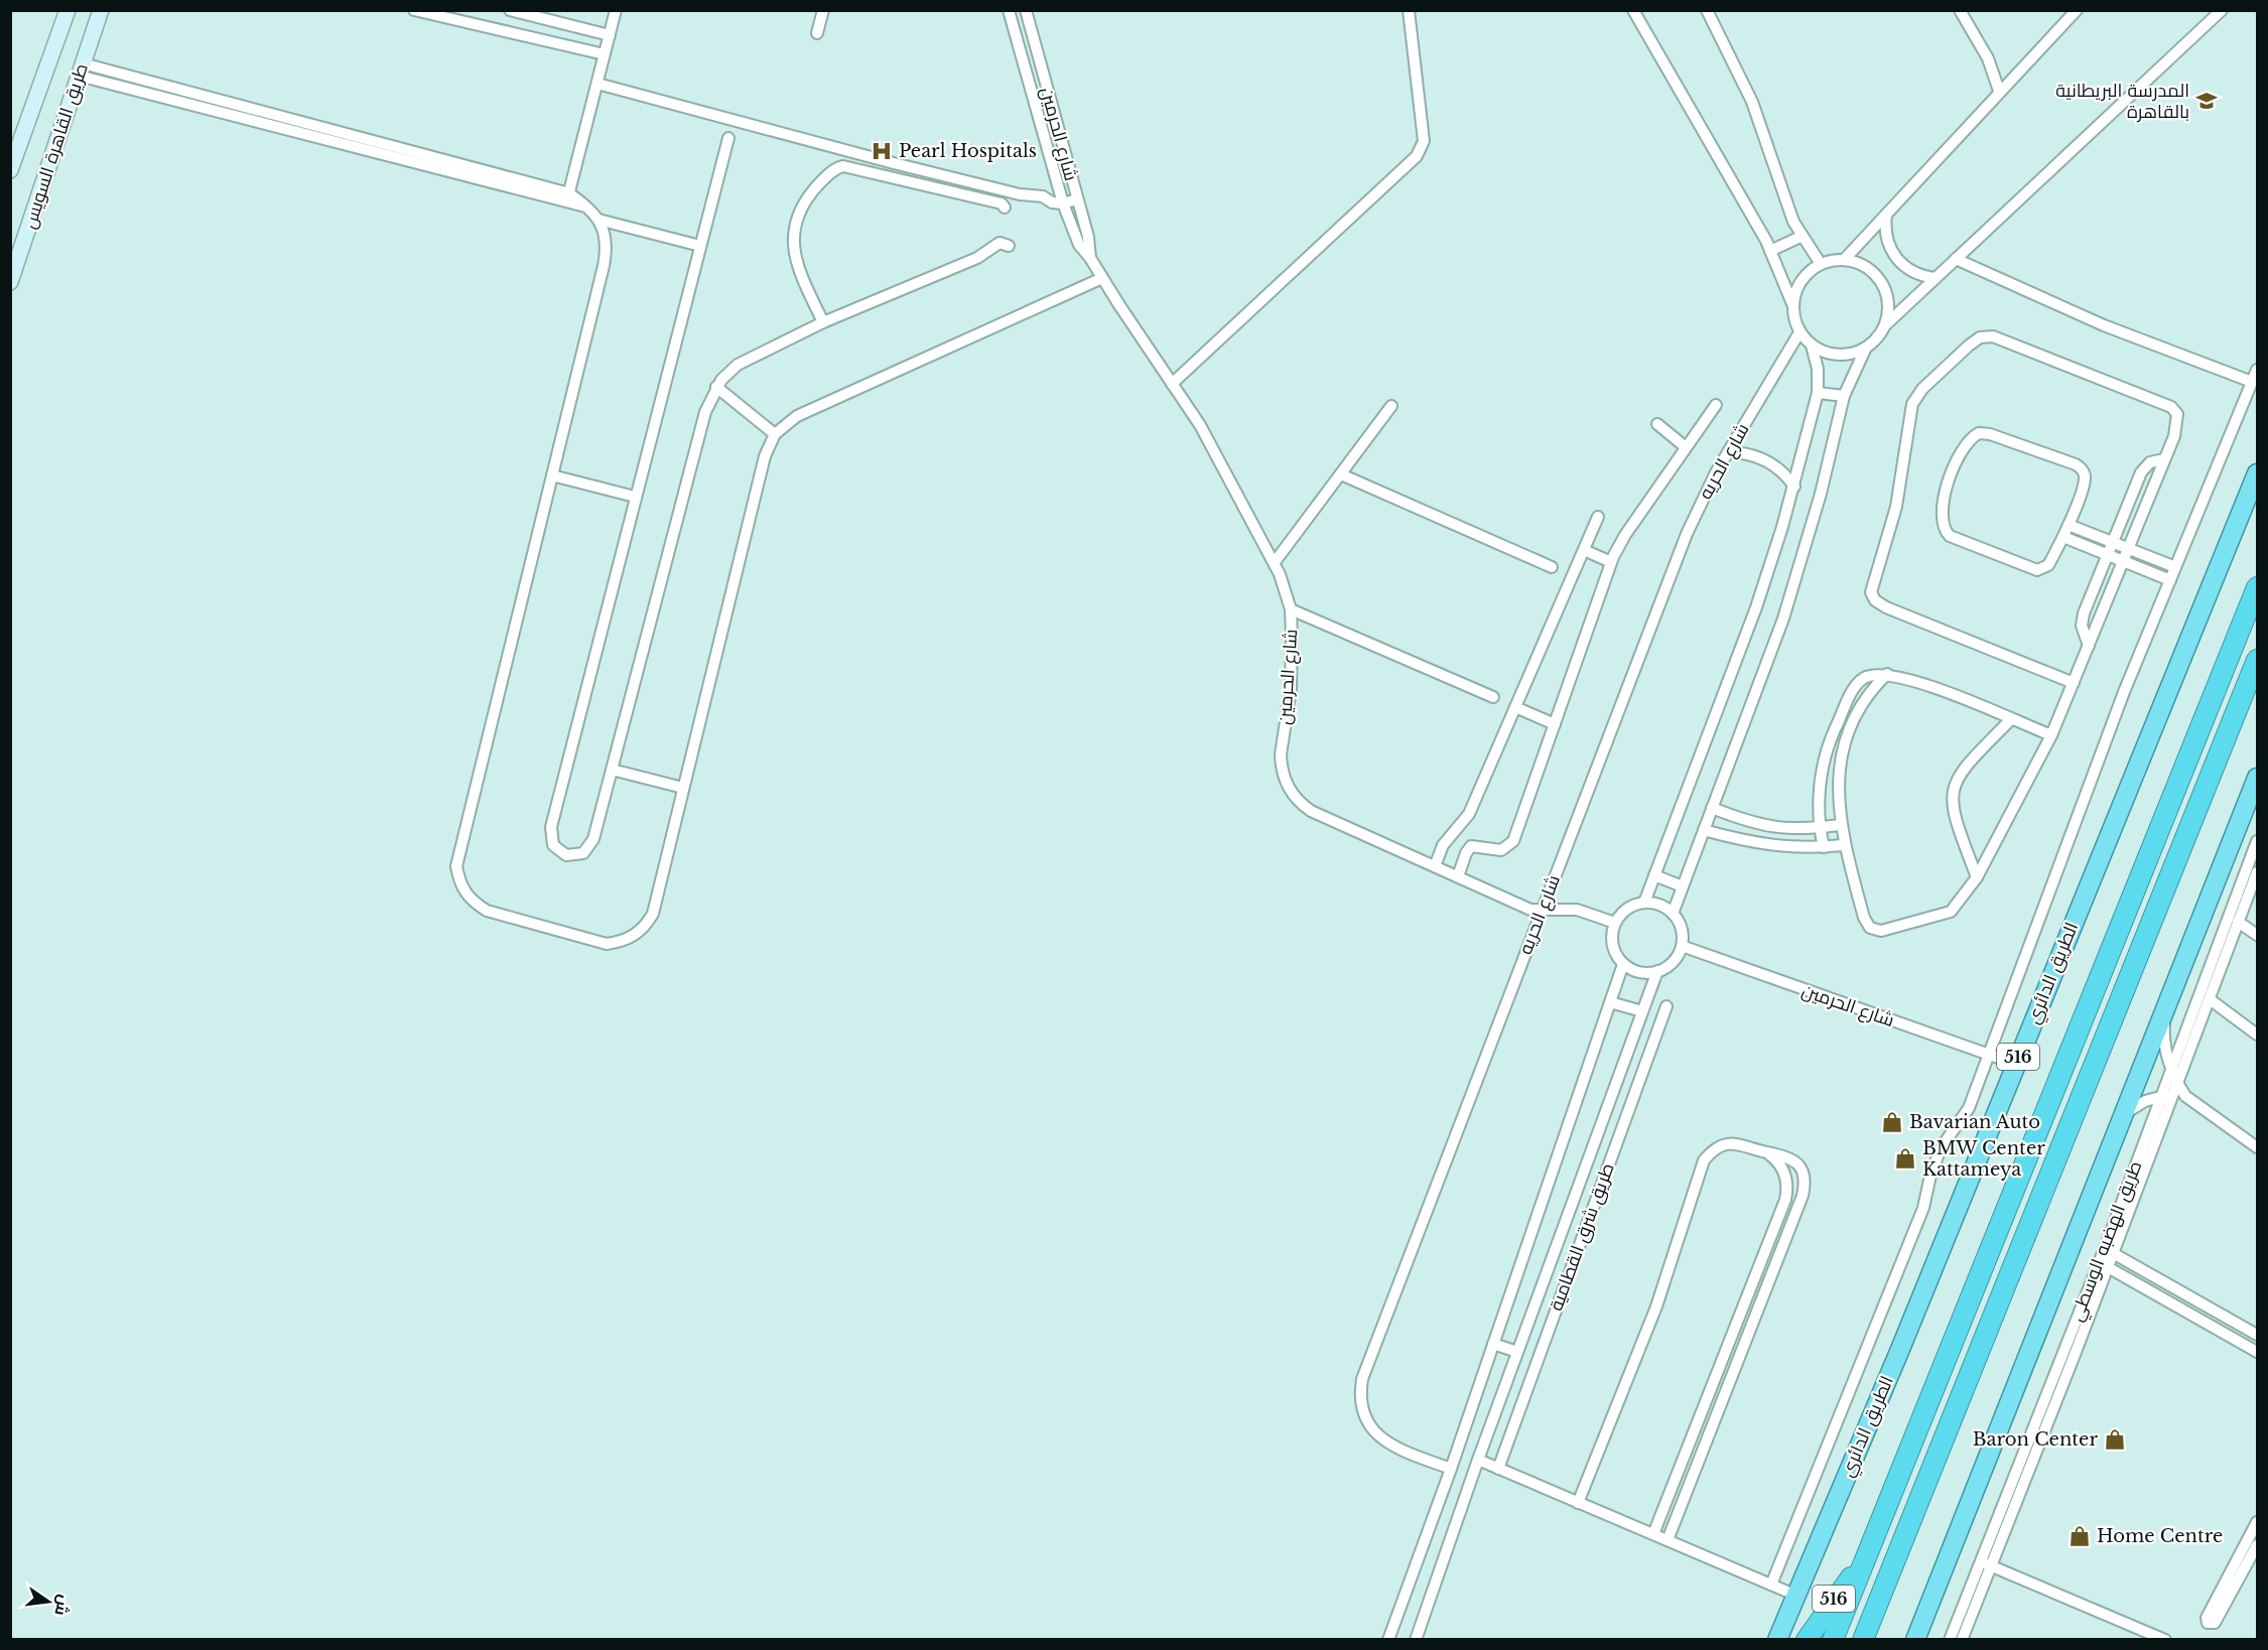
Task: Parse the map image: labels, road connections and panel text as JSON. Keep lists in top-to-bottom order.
{
  "streets": {
    "highway": ["الطريق الدائري", "516"],
    "main road": ["طريق القاهرة السويس"],
    "street": [
      "شارع الحرمين",
      "شارع الحريه",
      "طريق شرق القطامية",
      "طريق الهضبه الوسطي"
    ]
  },
  "crossings": [
    ["شارع الحرمين", "شارع الحريه"],
    ["شارع الحرمين", "الطريق الدائري"]
  ],
  "places": {
    "school or university": ["المدرسة البريطانية بالقاهرة"],
    "hospital": ["Pearl Hospitals"],
    "shop": [
      "Bavarian Auto",
      "BMW Center Kattameya",
      "Baron Center",
      "Home Centre"
    ]
  },
  "north": "right"
}
